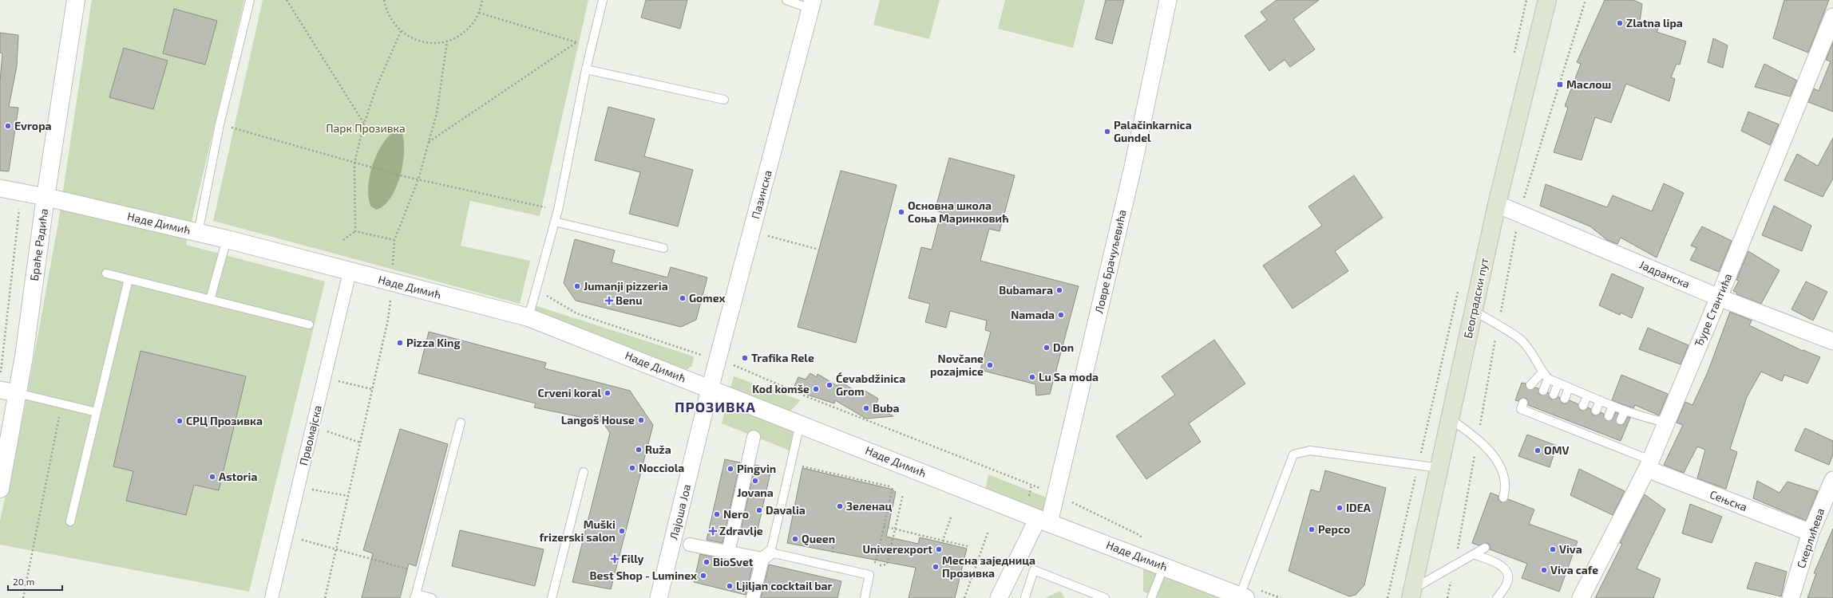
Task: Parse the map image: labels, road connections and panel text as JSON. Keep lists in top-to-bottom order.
{
  "streets": {
    "main road": ["Београдски пут"],
    "street": [
      "Пазинска",
      "Наде Димић",
      "Браће Радића",
      "Ловре Брачуљевића",
      "Јадранска",
      "Ђуре Стантића",
      "Првомајска",
      "Сењска",
      "Лајоша Јоа",
      "Скерлићева"
    ]
  },
  "crossings": [
    ["Пазинска", "Наде Димић"],
    ["Пазинска", "Лајоша Јоа"],
    ["Наде Димић", "Браће Радића"],
    ["Наде Димић", "Ловре Брачуљевића"],
    ["Наде Димић", "Првомајска"],
    ["Наде Димић", "Лајоша Јоа"],
    ["Јадранска", "Београдски пут"],
    ["Јадранска", "Ђуре Стантића"],
    ["Ђуре Стантића", "Сењска"],
    ["Сењска", "Скерлићева"]
  ],
  "districts": ["ПРОЗИВКА"],
  "parks": ["Парк Прозивка"],
  "places": {
    "other": [
      "Zlatna lipa",
      "Evropa",
      "Palačinkarnica Gundel",
      "Основна школа Соња Маринковић",
      "Jumanji pizzeria",
      "Bubamara",
      "Gomex",
      "Namada",
      "Pizza King",
      "Don",
      "Trafika Rele",
      "Novčane pozajmice",
      "Lu Sa moda",
      "Ćevabdžinica Grom",
      "Kod komše",
      "Crveni koral",
      "Buba",
      "Langoš House",
      "СРЦ Прозивка",
      "Ruža",
      "OMV",
      "Nocciola",
      "Pingvin",
      "Astoria",
      "Jovana",
      "Зеленац",
      "IDEA",
      "Davalia",
      "Nero",
      "Pepco",
      "Muški frizerski salon",
      "Queen",
      "Univerexport",
      "Viva",
      "BioSvet",
      "Месна заједница Прозивка",
      "Viva cafe",
      "Best Shop - Luminex",
      "Ljiljan cocktail bar"
    ],
    "transit": ["Маслош"],
    "health": ["Benu", "Zdravlje", "Filly"]
  },
  "scale_bar": "20 m"
}
